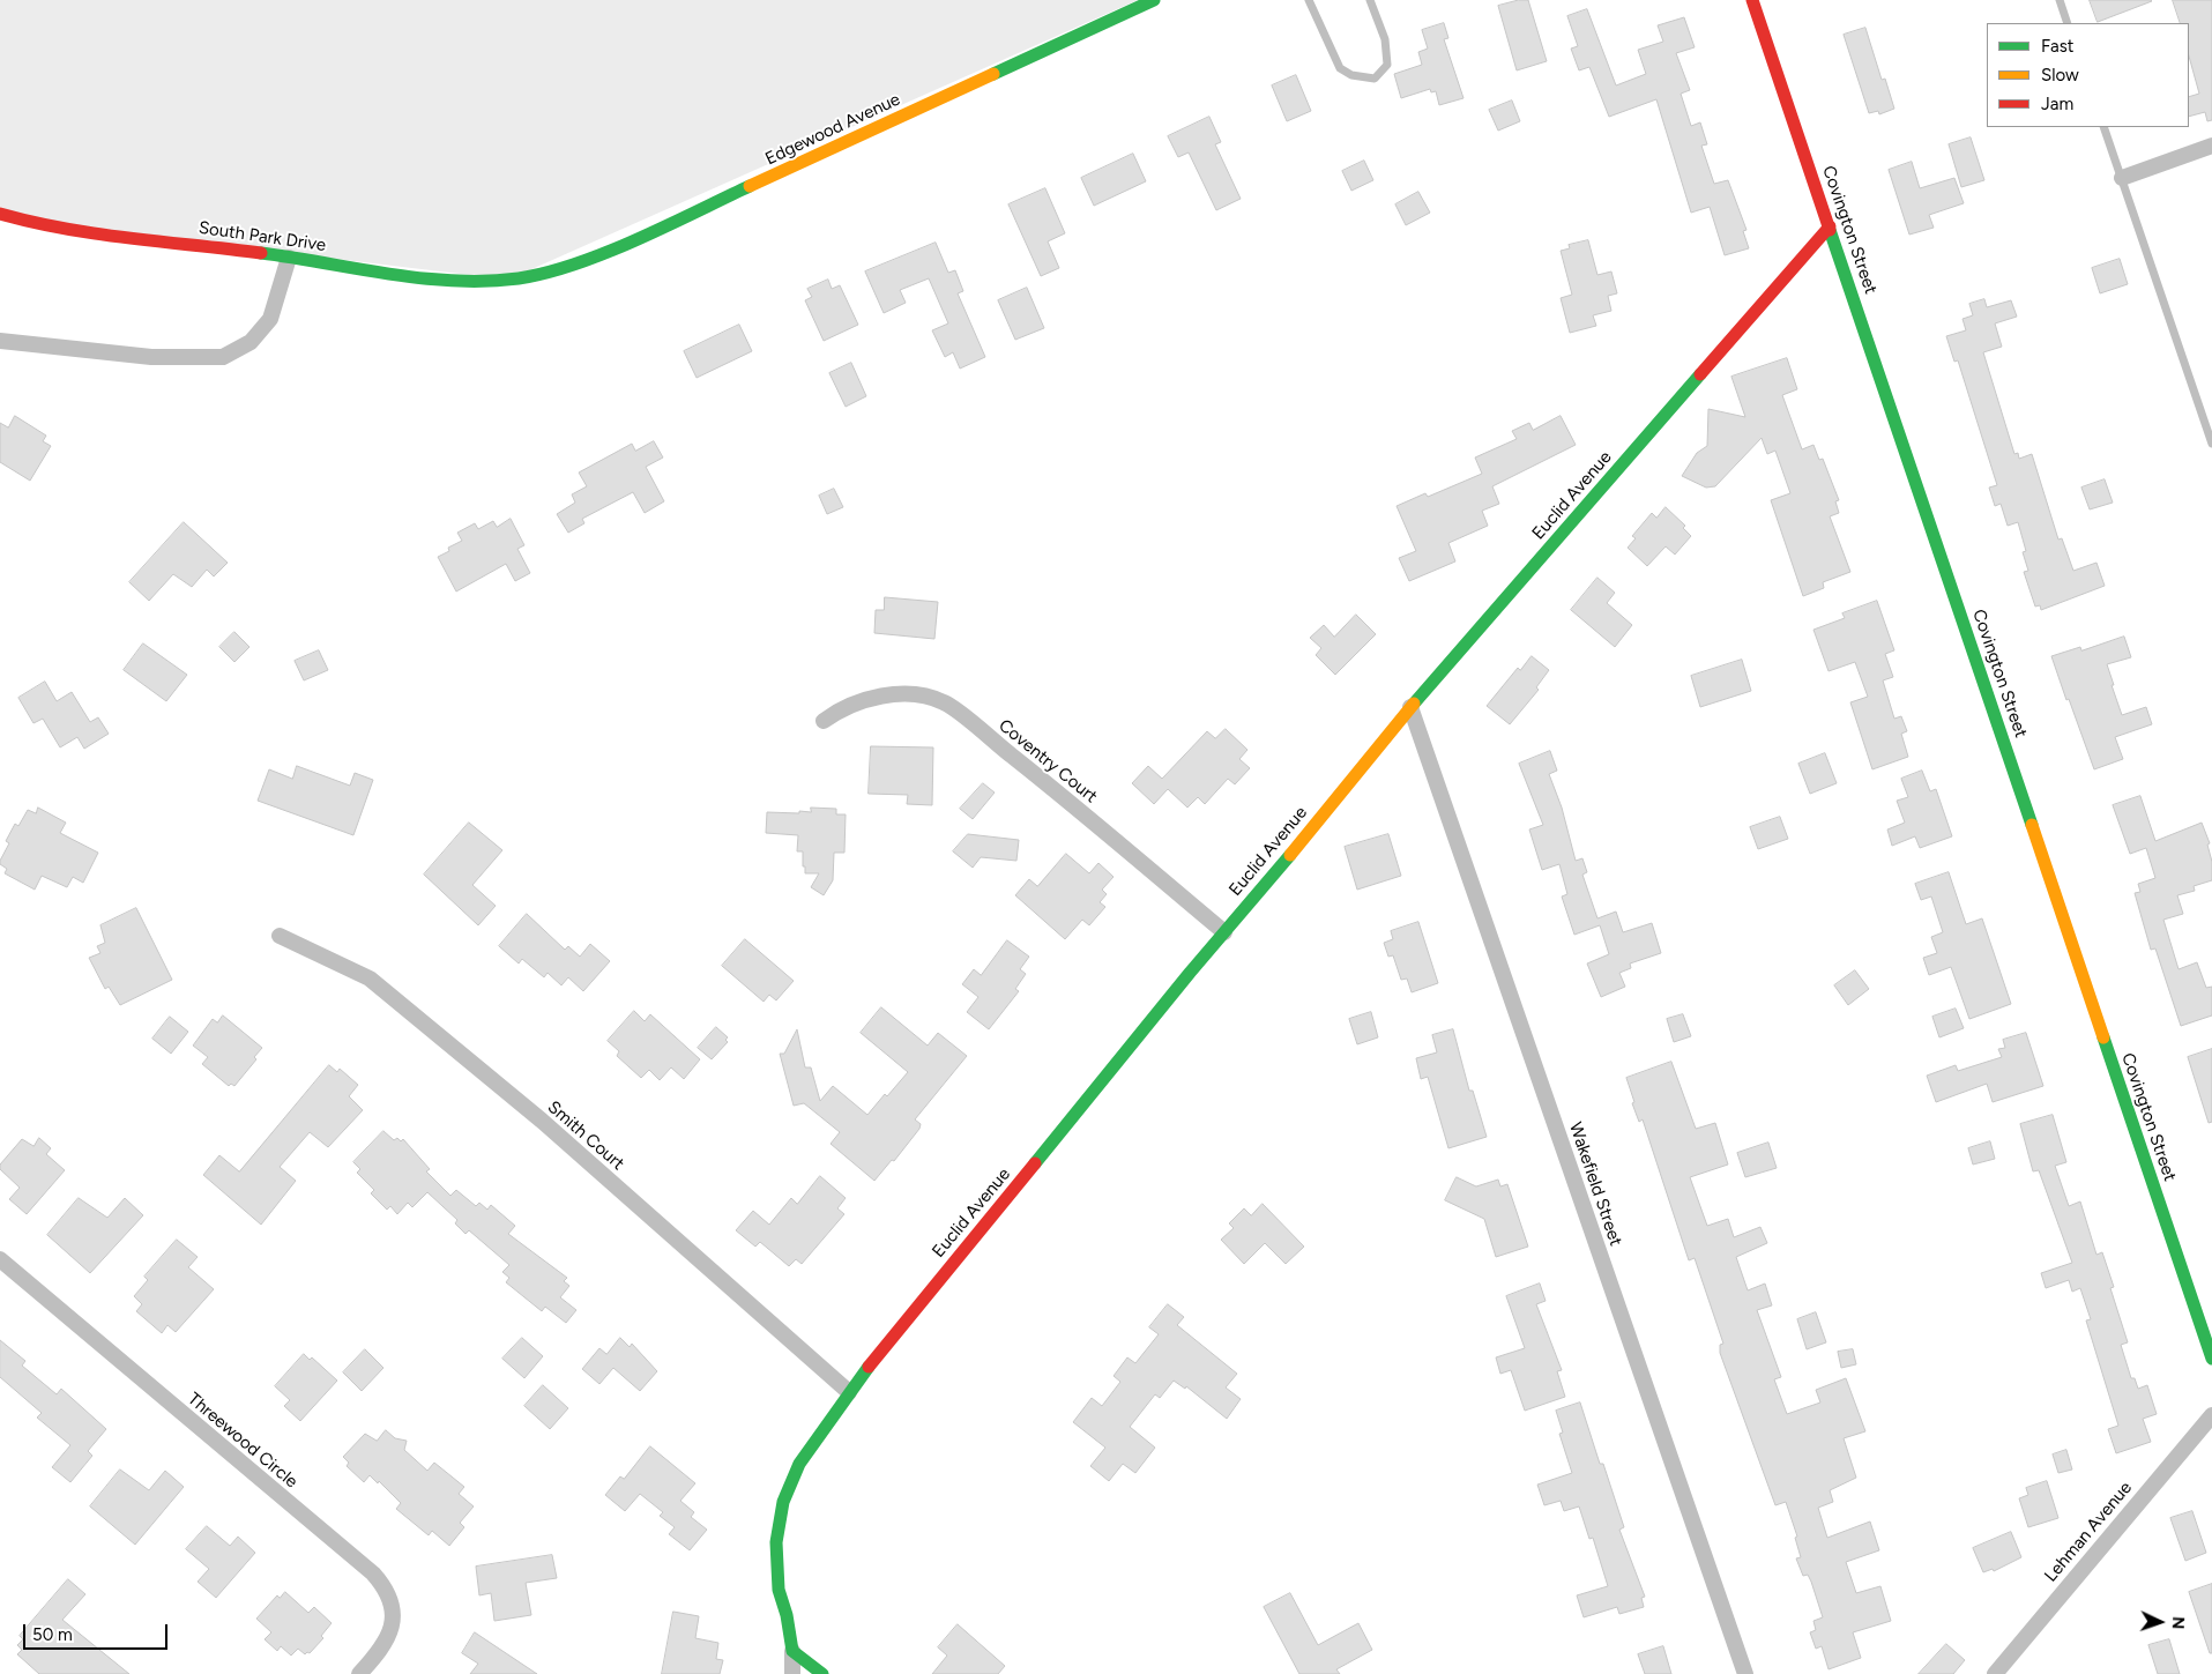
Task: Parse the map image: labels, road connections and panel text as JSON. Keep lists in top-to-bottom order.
{
  "streets": {
    "street": [
      "Edgewood Avenue",
      "Covington Street",
      "South Park Drive",
      "Euclid Avenue",
      "Coventry Court",
      "Smith Court",
      "Wakefield Street",
      "Threewood Circle",
      "Lehman Avenue"
    ]
  },
  "crossings": [
    ["Edgewood Avenue", "South Park Drive"],
    ["Covington Street", "Euclid Avenue"],
    ["Euclid Avenue", "Coventry Court"],
    ["Euclid Avenue", "Smith Court"],
    ["Euclid Avenue", "Wakefield Street"]
  ],
  "legend": ["Fast", "Slow", "Jam"],
  "scale_bar": "50 m",
  "north": "right"
}
